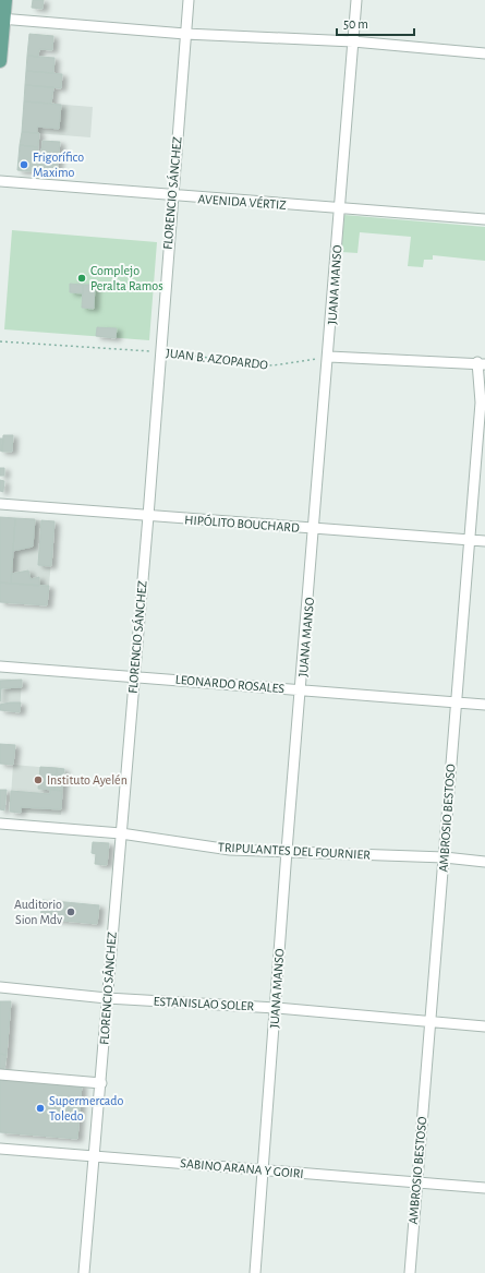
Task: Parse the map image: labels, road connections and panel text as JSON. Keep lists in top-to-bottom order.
{
  "streets": {
    "street": [
      "FLORENCIO SÁNCHEZ",
      "AVENIDA VÉRTIZ",
      "JUANA MANSO",
      "HIPÓLITO BOUCHARD",
      "LEONARDO ROSALES",
      "AMBROSIO BESTOSO",
      "TRIPULANTES DEL FOURNIER",
      "ESTANISLAO SOLER",
      "SABINO ARANA Y GOIRI"
    ],
    "path": ["JUAN B. AZOPARDO"]
  },
  "crossings": [
    ["FLORENCIO SÁNCHEZ", "AVENIDA VÉRTIZ"],
    ["FLORENCIO SÁNCHEZ", "JUAN B. AZOPARDO"],
    ["FLORENCIO SÁNCHEZ", "HIPÓLITO BOUCHARD"],
    ["FLORENCIO SÁNCHEZ", "LEONARDO ROSALES"],
    ["FLORENCIO SÁNCHEZ", "TRIPULANTES DEL FOURNIER"],
    ["FLORENCIO SÁNCHEZ", "ESTANISLAO SOLER"],
    ["FLORENCIO SÁNCHEZ", "SABINO ARANA Y GOIRI"],
    ["AVENIDA VÉRTIZ", "JUANA MANSO"],
    ["JUANA MANSO", "JUAN B. AZOPARDO"],
    ["JUANA MANSO", "HIPÓLITO BOUCHARD"],
    ["JUANA MANSO", "LEONARDO ROSALES"],
    ["JUANA MANSO", "TRIPULANTES DEL FOURNIER"],
    ["JUANA MANSO", "ESTANISLAO SOLER"],
    ["JUANA MANSO", "SABINO ARANA Y GOIRI"],
    ["HIPÓLITO BOUCHARD", "AMBROSIO BESTOSO"],
    ["LEONARDO ROSALES", "AMBROSIO BESTOSO"],
    ["AMBROSIO BESTOSO", "TRIPULANTES DEL FOURNIER"],
    ["AMBROSIO BESTOSO", "ESTANISLAO SOLER"],
    ["AMBROSIO BESTOSO", "SABINO ARANA Y GOIRI"]
  ],
  "places": [
    "Frigorífico Maximo",
    "Complejo Peralta Ramos",
    "Instituto Ayelén",
    "Auditorio Sion Mdv",
    "Supermercado Toledo"
  ],
  "scale_bar": "50 m"
}
